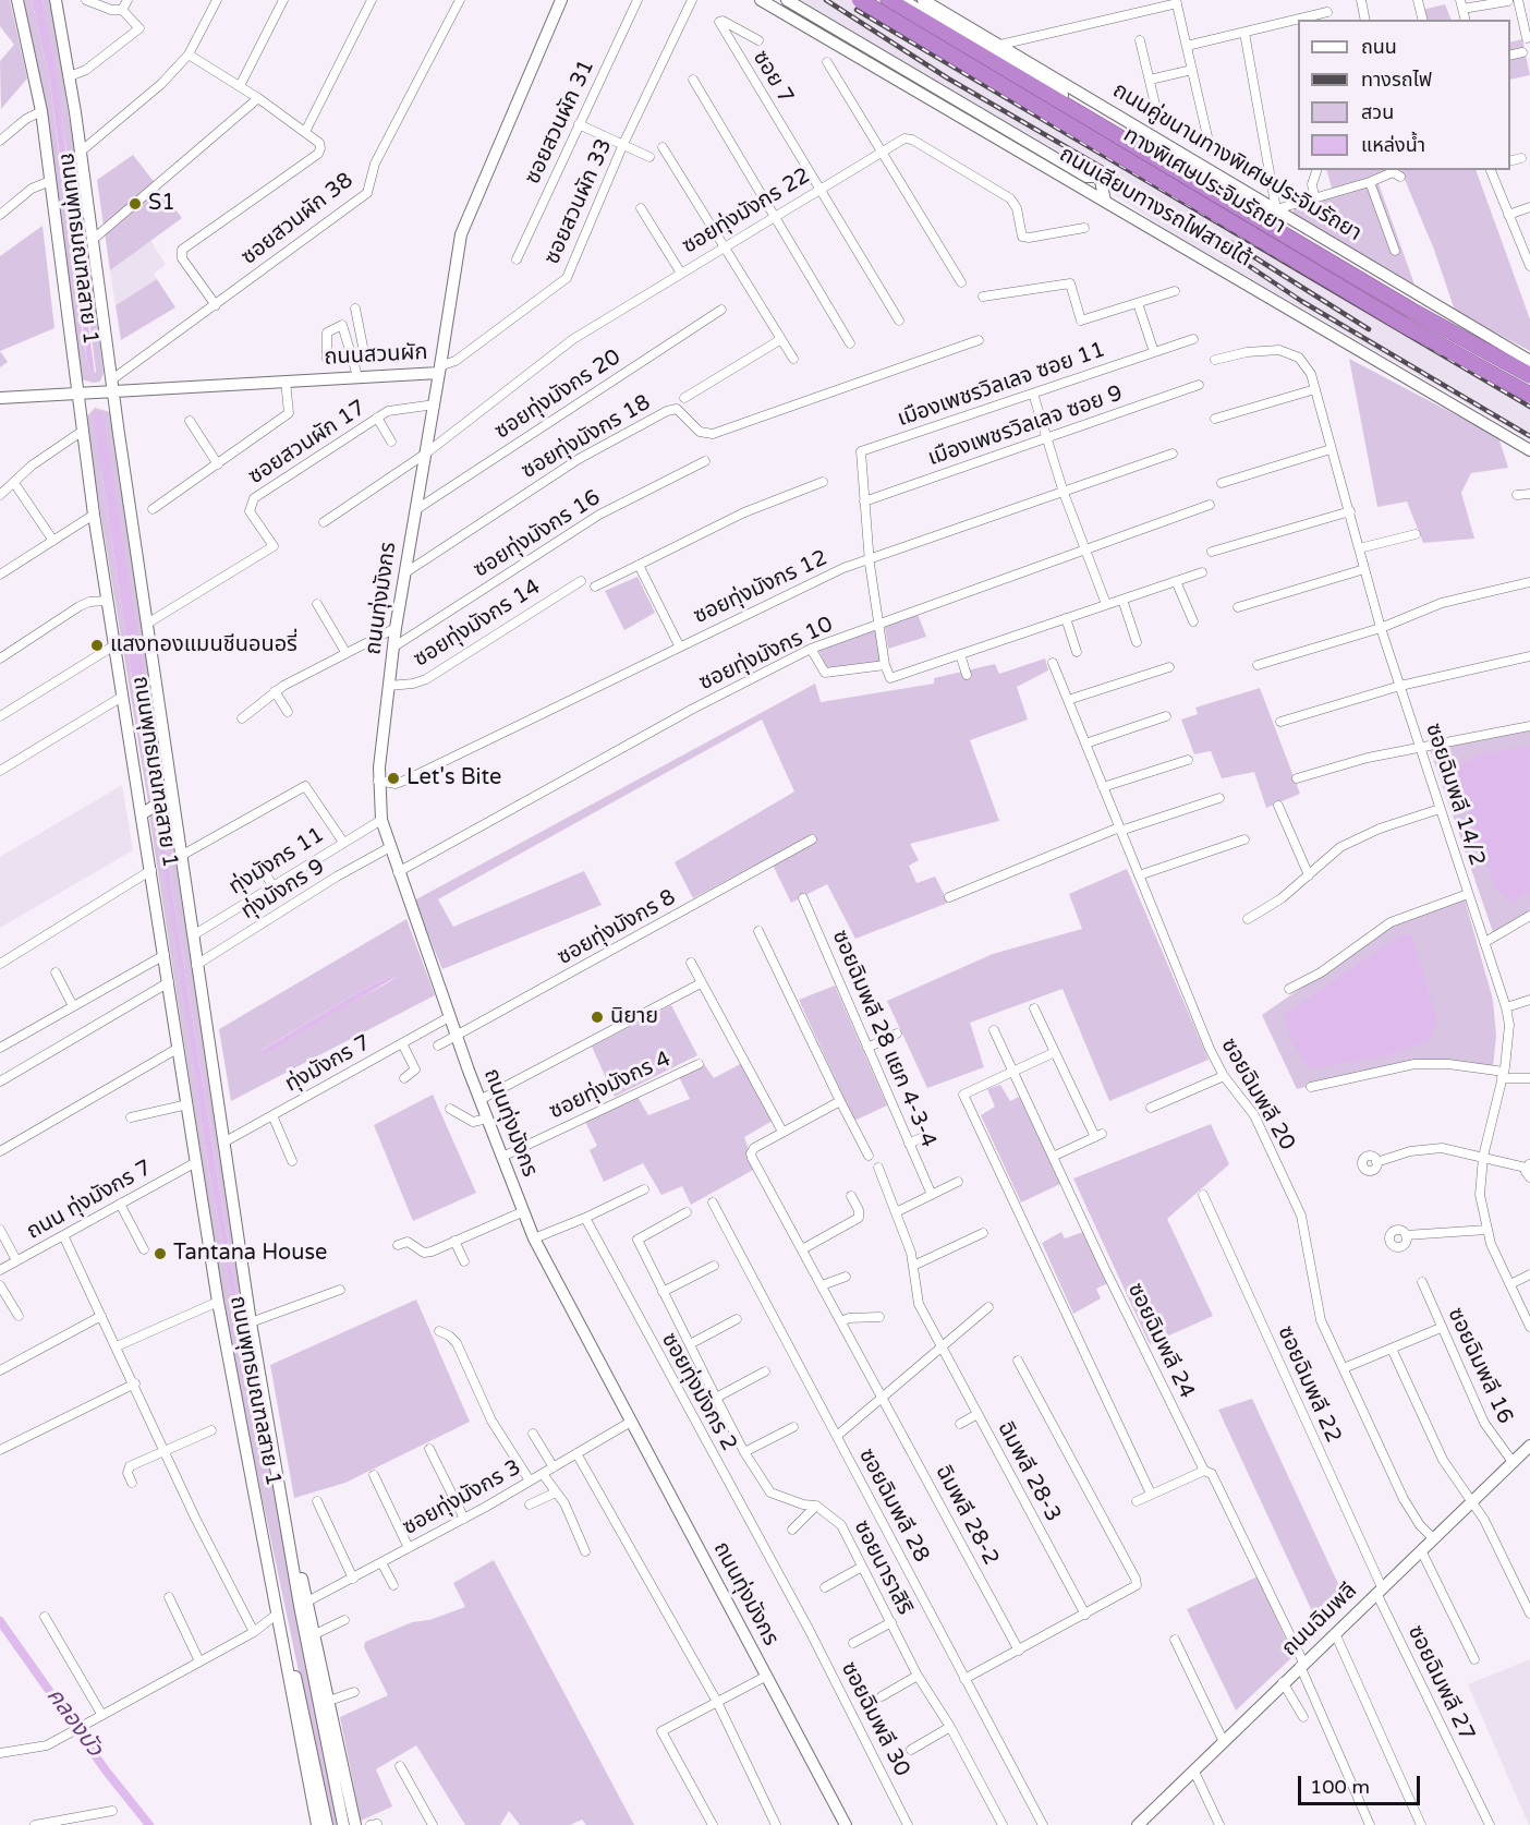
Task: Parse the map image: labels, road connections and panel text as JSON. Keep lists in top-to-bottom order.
{
  "streets": {
    "highway": ["ทางพิเศษประจิมรัถยา"],
    "main road": [
      "ถนนคู่ขนานทางพิเศษประจิมรัถยา",
      "ถนนเลียบทางรถไฟสายใต้",
      "ถนนพุทธมณฑลสาย 1",
      "ถนนสวนผัก",
      "ถนนทุ่งมังกร",
      "ถนนฉิมพลี"
    ],
    "street": [
      "ซอย 7",
      "ซอยสวนผัก 31",
      "ซอยสวนผัก 33",
      "ซอยทุ่งมังกร 22",
      "ซอยสวนผัก 38",
      "เมืองเพชรวิลเลจ ซอย 11",
      "ซอยทุ่งมังกร 20",
      "เมืองเพชรวิลเลจ ซอย 9",
      "ซอยทุ่งมังกร 18",
      "ซอยสวนผัก 17",
      "ซอยทุ่งมังกร 16",
      "ซอยทุ่งมังกร 12",
      "ซอยทุ่งมังกร 14",
      "ซอยทุ่งมังกร 10",
      "ซอยฉิมพลี 14/2",
      "ทุ่งมังกร 11",
      "ทุ่งมังกร 9",
      "ซอยทุ่งมังกร 8",
      "ซอยฉิมพลี 28 แยก 4-3-4",
      "ทุ่งมังกร 7",
      "ซอยทุ่งมังกร 4",
      "ซอยฉิมพลี 20",
      "ถนน ทุ่งมังกร 7",
      "ซอยฉิมพลี 24",
      "ซอยฉิมพลี 16",
      "ซอยฉิมพลี 22",
      "ซอยทุ่งมังกร 2",
      "ฉิมพลี 28-3",
      "ซอยทุ่งมังกร 3",
      "ซอยฉิมพลี 28",
      "ฉิมพลี 28-2",
      "ซอยนาราสิริ",
      "ซอยฉิมพลี 27",
      "ซอยฉิมพลี 30"
    ]
  },
  "crossings": [
    ["ซอย 7", "ซอยทุ่งมังกร 22"],
    ["ซอยสวนผัก 33", "ถนนสวนผัก"],
    ["ซอยสวนผัก 33", "ถนนทุ่งมังกร"],
    ["ซอยทุ่งมังกร 22", "ถนนทุ่งมังกร"],
    ["ซอยสวนผัก 38", "ถนนพุทธมณฑลสาย 1"],
    ["ซอยสวนผัก 38", "ถนนสวนผัก"],
    ["ถนนพุทธมณฑลสาย 1", "ถนนสวนผัก"],
    ["ถนนพุทธมณฑลสาย 1", "ซอยสวนผัก 17"],
    ["ถนนพุทธมณฑลสาย 1", "ทุ่งมังกร 11"],
    ["ถนนพุทธมณฑลสาย 1", "ทุ่งมังกร 9"],
    ["ถนนพุทธมณฑลสาย 1", "ทุ่งมังกร 7"],
    ["ถนนพุทธมณฑลสาย 1", "ถนน ทุ่งมังกร 7"],
    ["ถนนพุทธมณฑลสาย 1", "ซอยทุ่งมังกร 3"],
    ["ถนนสวนผัก", "ถนนทุ่งมังกร"],
    ["เมืองเพชรวิลเลจ ซอย 11", "เมืองเพชรวิลเลจ ซอย 9"],
    ["ซอยทุ่งมังกร 20", "ถนนทุ่งมังกร"],
    ["ซอยทุ่งมังกร 18", "ถนนทุ่งมังกร"],
    ["ซอยสวนผัก 17", "ถนนทุ่งมังกร"],
    ["ซอยทุ่งมังกร 16", "ถนนทุ่งมังกร"],
    ["ซอยทุ่งมังกร 12", "ถนนทุ่งมังกร"],
    ["ถนนทุ่งมังกร", "ซอยทุ่งมังกร 14"],
    ["ถนนทุ่งมังกร", "ซอยทุ่งมังกร 10"],
    ["ถนนทุ่งมังกร", "ทุ่งมังกร 11"],
    ["ถนนทุ่งมังกร", "ทุ่งมังกร 9"],
    ["ถนนทุ่งมังกร", "ซอยทุ่งมังกร 8"],
    ["ถนนทุ่งมังกร", "ทุ่งมังกร 7"],
    ["ถนนทุ่งมังกร", "ซอยทุ่งมังกร 4"],
    ["ถนนทุ่งมังกร", "ซอยทุ่งมังกร 3"],
    ["ซอยฉิมพลี 20", "ถนนฉิมพลี"],
    ["ซอยฉิมพลี 24", "ถนนฉิมพลี"],
    ["ซอยฉิมพลี 16", "ถนนฉิมพลี"],
    ["ซอยฉิมพลี 22", "ถนนฉิมพลี"],
    ["ซอยฉิมพลี 22", "ซอยฉิมพลี 27"],
    ["ซอยทุ่งมังกร 2", "ซอยฉิมพลี 30"],
    ["ถนนฉิมพลี", "ซอยฉิมพลี 27"]
  ],
  "water": ["คลองบัว"],
  "places": [
    "S1",
    "แสงทองแมนชีนอนอรี่",
    "Let's Bite",
    "นิยาย",
    "Tantana House"
  ],
  "legend": [
    "ถนน",
    "ทางรถไฟ",
    "สวน",
    "แหล่งน้ำ"
  ],
  "scale_bar": "100 m"
}
